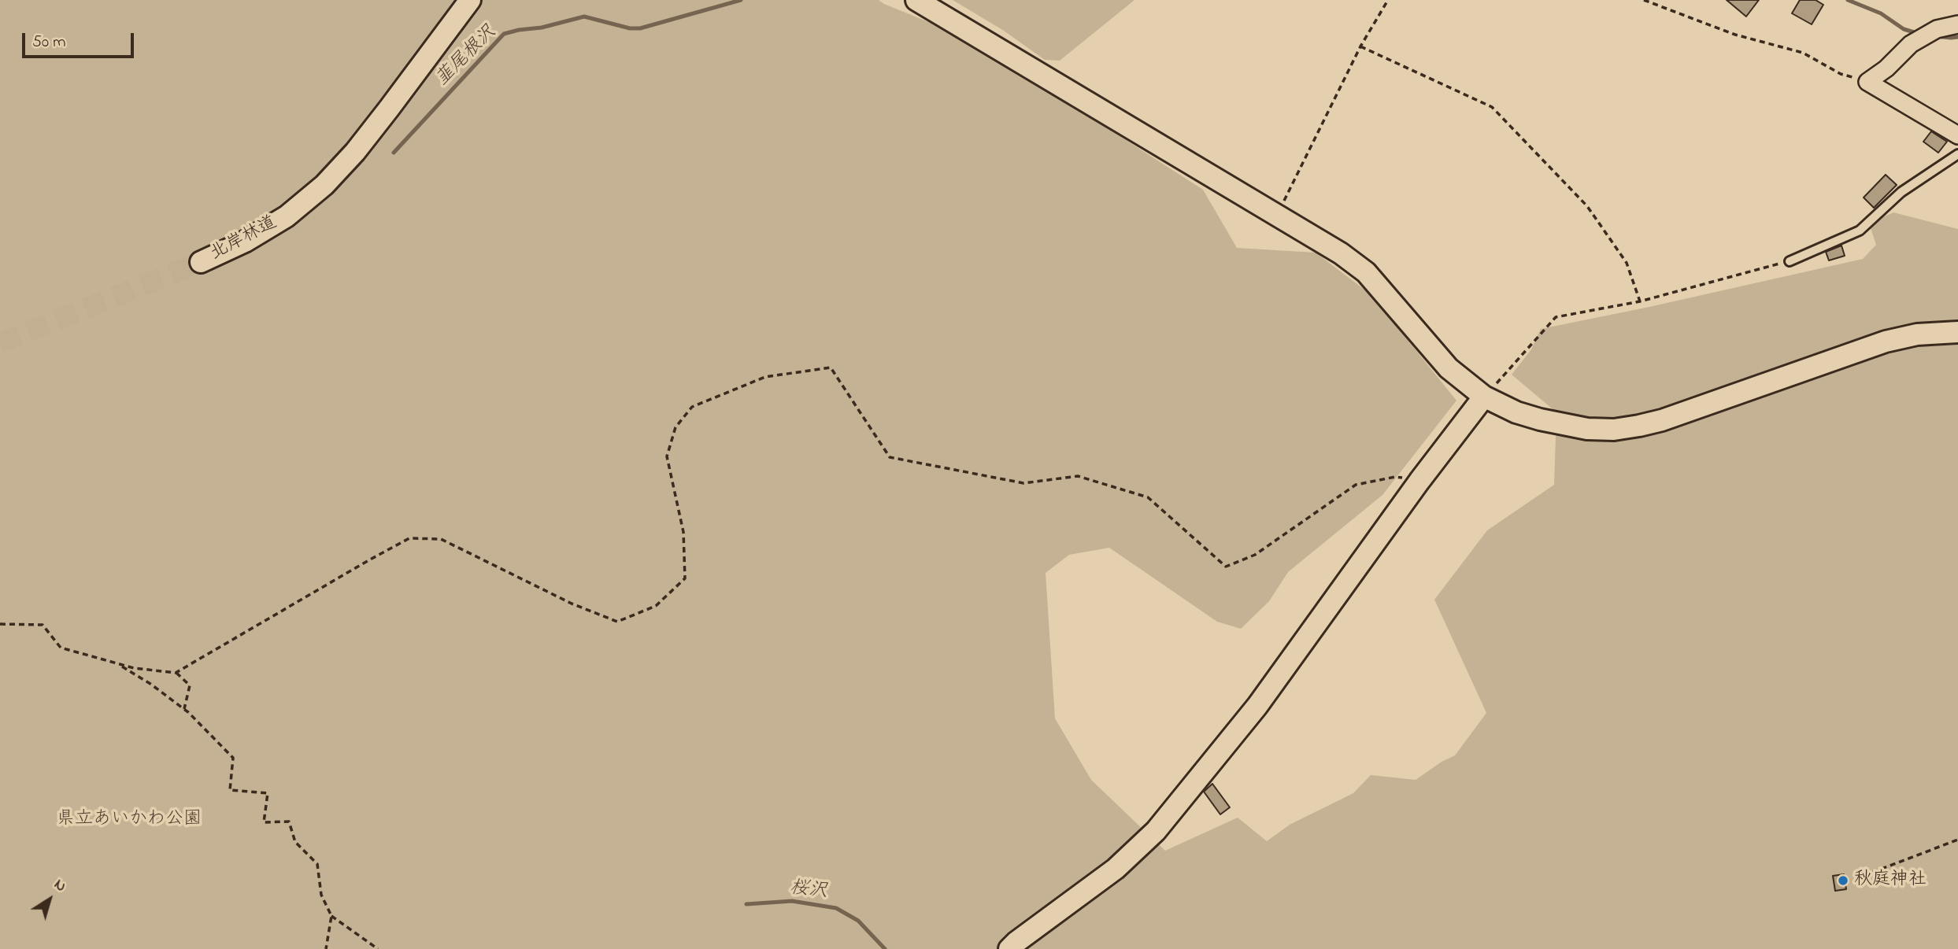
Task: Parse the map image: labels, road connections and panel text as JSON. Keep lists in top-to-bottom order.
{
  "streets": {
    "street": ["北岸林道"]
  },
  "water": ["韮尾根沢", "桜沢"],
  "parks": ["県立あいかわ公園"],
  "places": ["秋庭神社"],
  "scale_bar": "50 m",
  "north": "top right"
}
